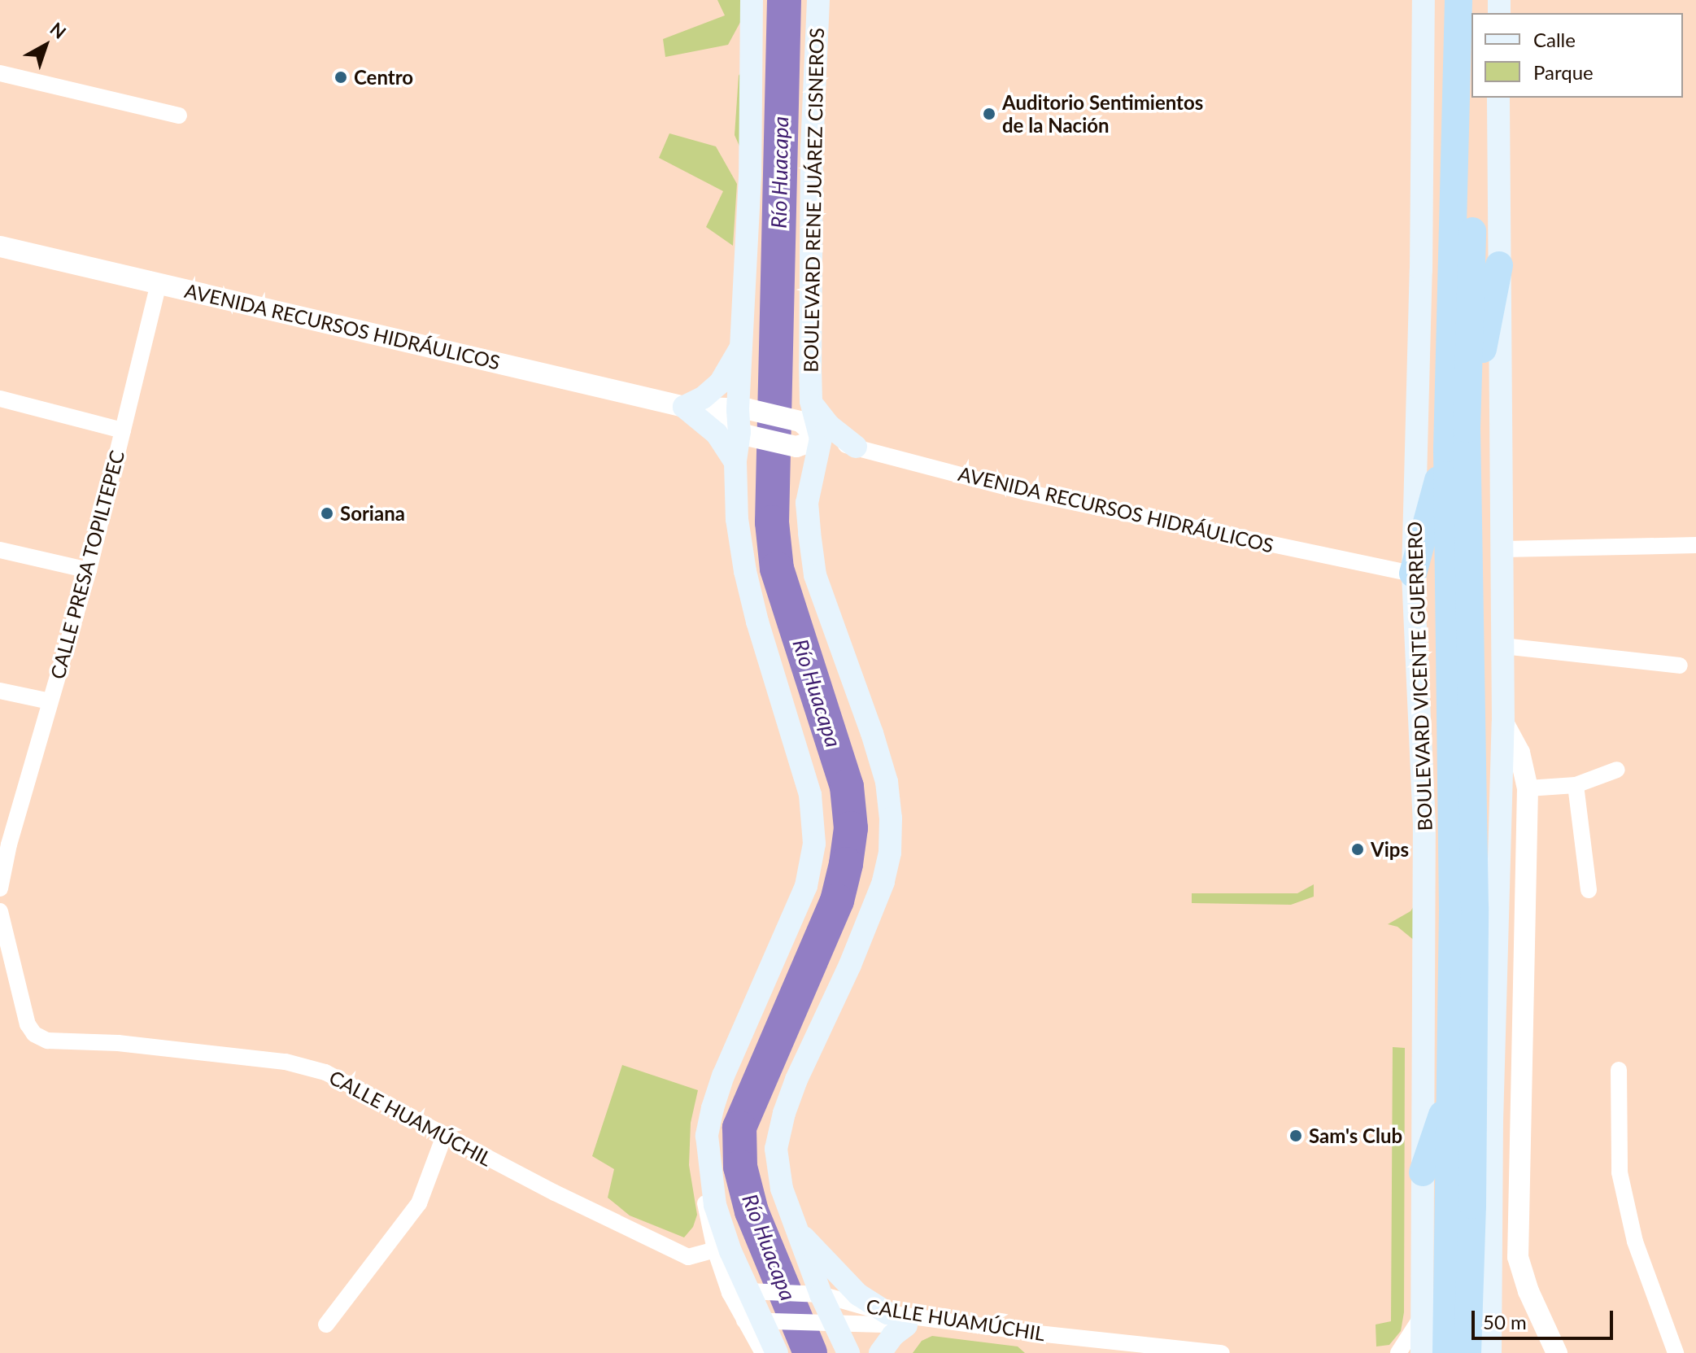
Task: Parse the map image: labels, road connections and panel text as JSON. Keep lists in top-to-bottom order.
{
  "streets": {
    "highway": ["BOULEVARD VICENTE GUERRERO"],
    "main road": ["BOULEVARD RENE JUÁREZ CISNEROS"],
    "street": ["AVENIDA RECURSOS HIDRÁULICOS", "CALLE PRESA TOPILTEPEC", "CALLE HUAMÚCHIL"]
  },
  "crossings": [
    ["BOULEVARD RENE JUÁREZ CISNEROS", "AVENIDA RECURSOS HIDRÁULICOS"],
    ["AVENIDA RECURSOS HIDRÁULICOS", "CALLE PRESA TOPILTEPEC"],
    ["AVENIDA RECURSOS HIDRÁULICOS", "BOULEVARD VICENTE GUERRERO"]
  ],
  "water": ["Río Huacapa"],
  "places": [
    "Centro",
    "Auditorio Sentimientos de la Nación",
    "Soriana",
    "Vips",
    "Sam's Club"
  ],
  "legend": ["Calle", "Parque"],
  "scale_bar": "50 m",
  "north": "top right"
}
